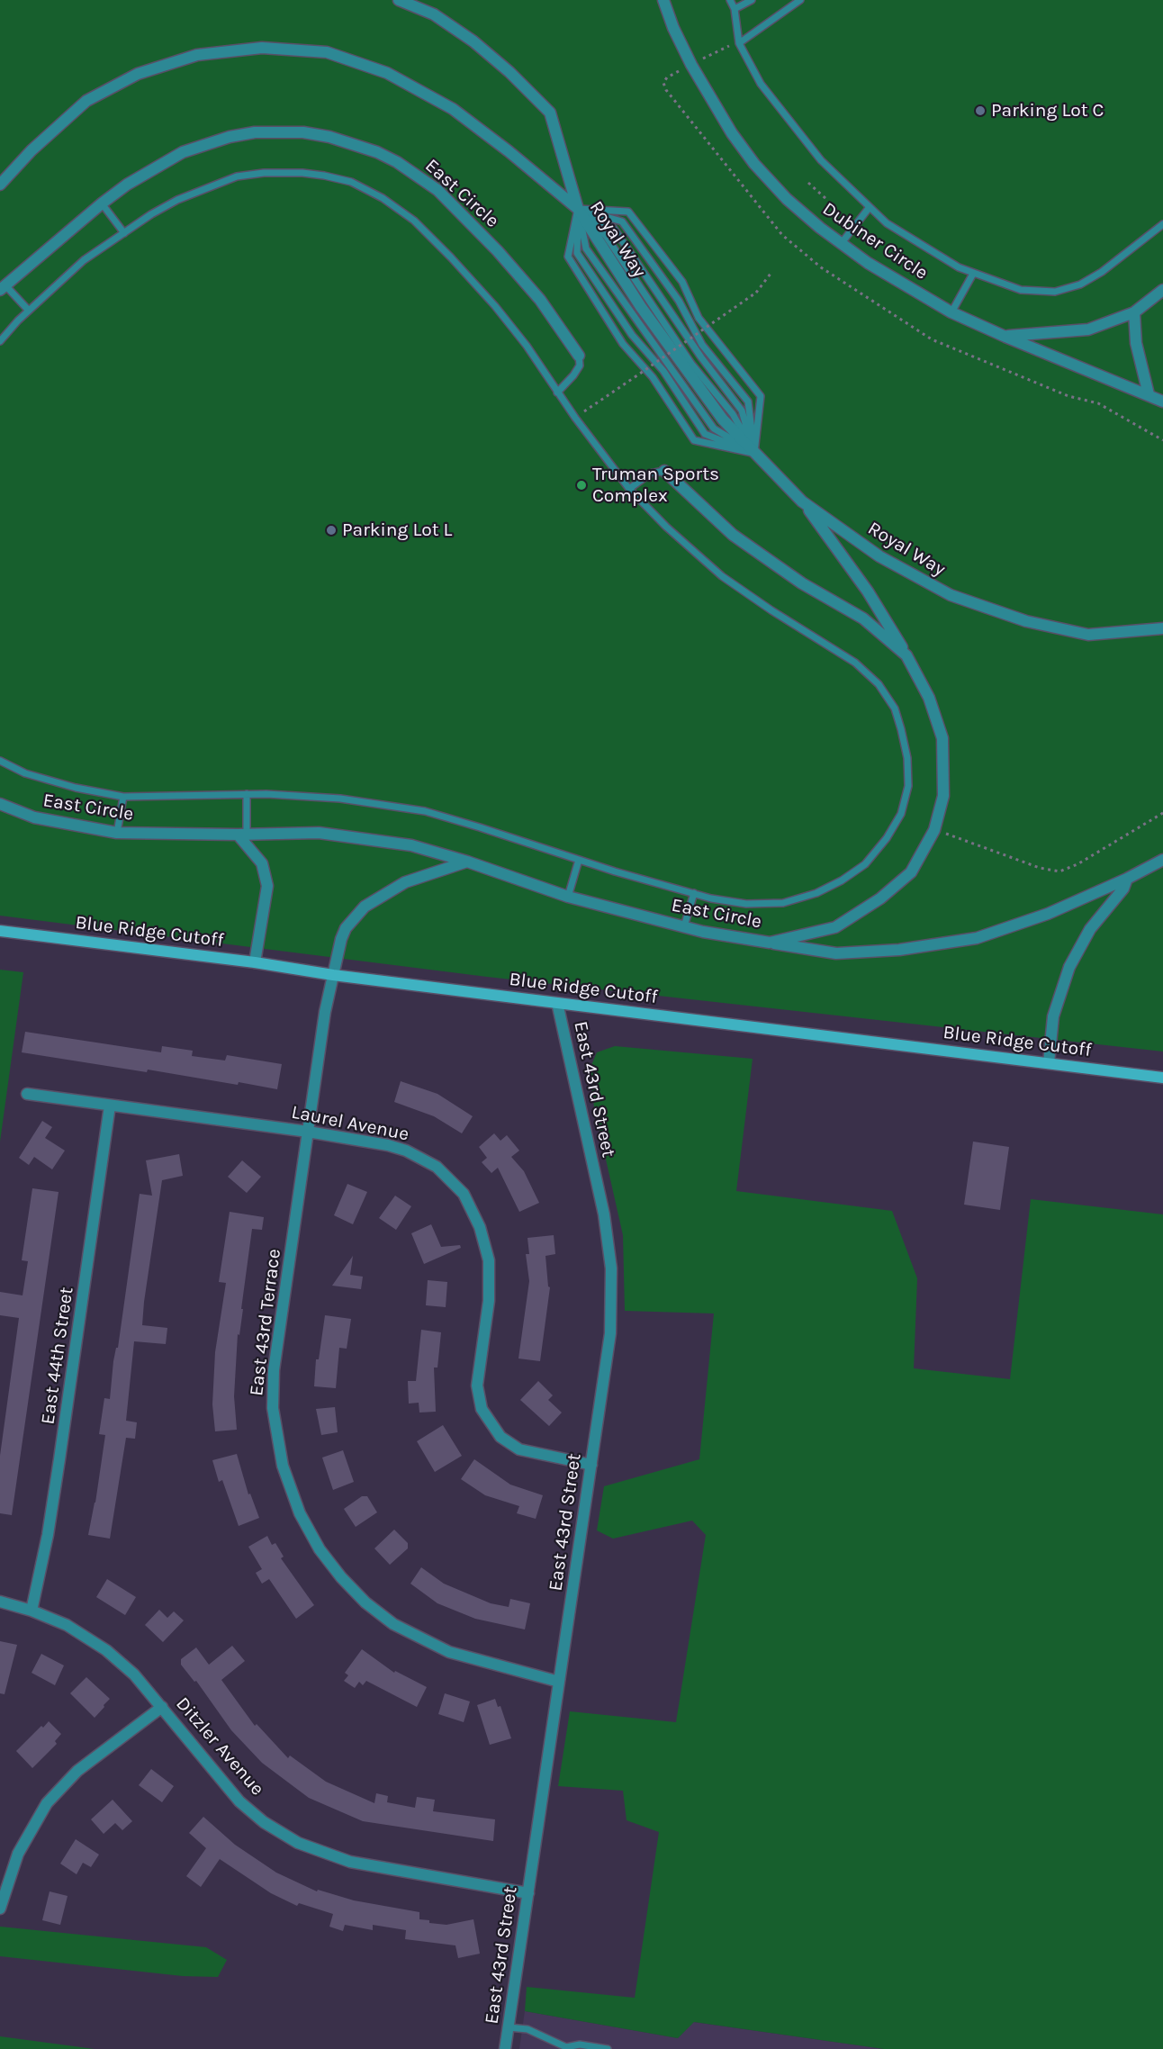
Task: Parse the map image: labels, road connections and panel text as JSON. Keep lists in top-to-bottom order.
{
  "streets": {
    "main road": ["Blue Ridge Cutoff"],
    "street": [
      "East Circle",
      "Royal Way",
      "Dubiner Circle",
      "East 43rd Street",
      "Laurel Avenue",
      "East 43rd Terrace",
      "East 44th Street",
      "Ditzler Avenue"
    ]
  },
  "crossings": [
    ["East Circle", "Royal Way"],
    ["Blue Ridge Cutoff", "East 43rd Street"],
    ["Blue Ridge Cutoff", "East 43rd Terrace"],
    ["East 43rd Street", "Laurel Avenue"],
    ["East 43rd Street", "East 43rd Terrace"],
    ["East 43rd Street", "Ditzler Avenue"],
    ["Laurel Avenue", "East 43rd Terrace"],
    ["Laurel Avenue", "East 44th Street"],
    ["East 44th Street", "Ditzler Avenue"]
  ],
  "places": ["Parking Lot C", "Truman Sports Complex", "Parking Lot L"]
}
